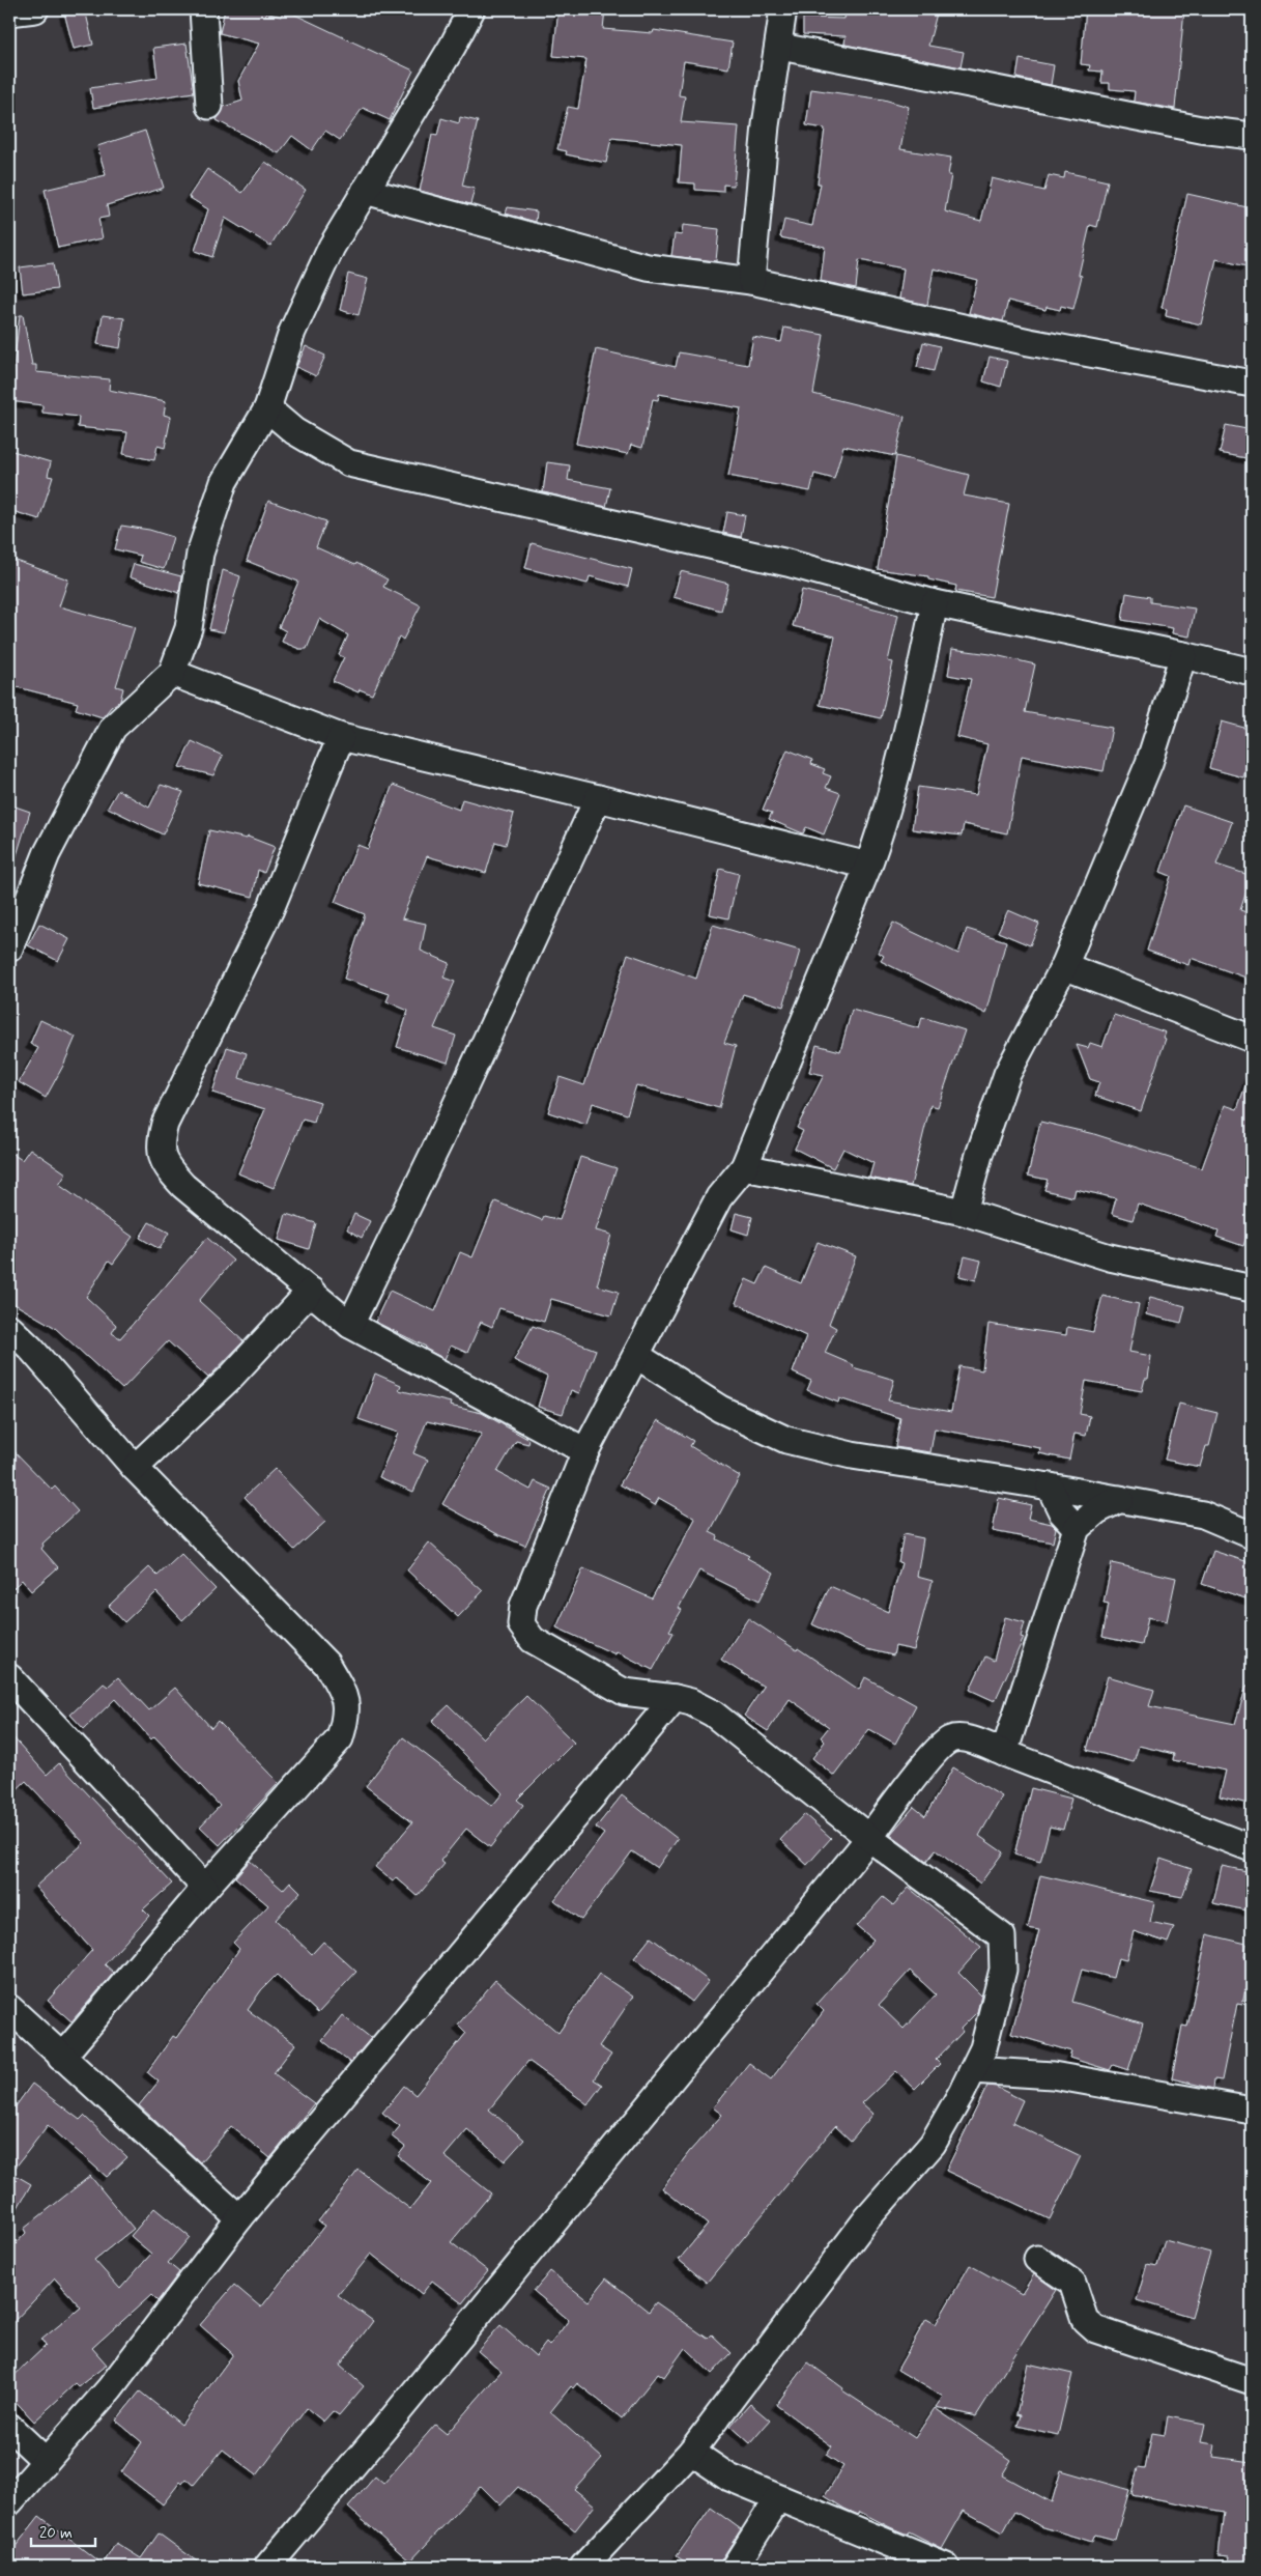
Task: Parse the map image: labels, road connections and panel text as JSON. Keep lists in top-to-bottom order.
{
  "scale_bar": "20 m"
}
